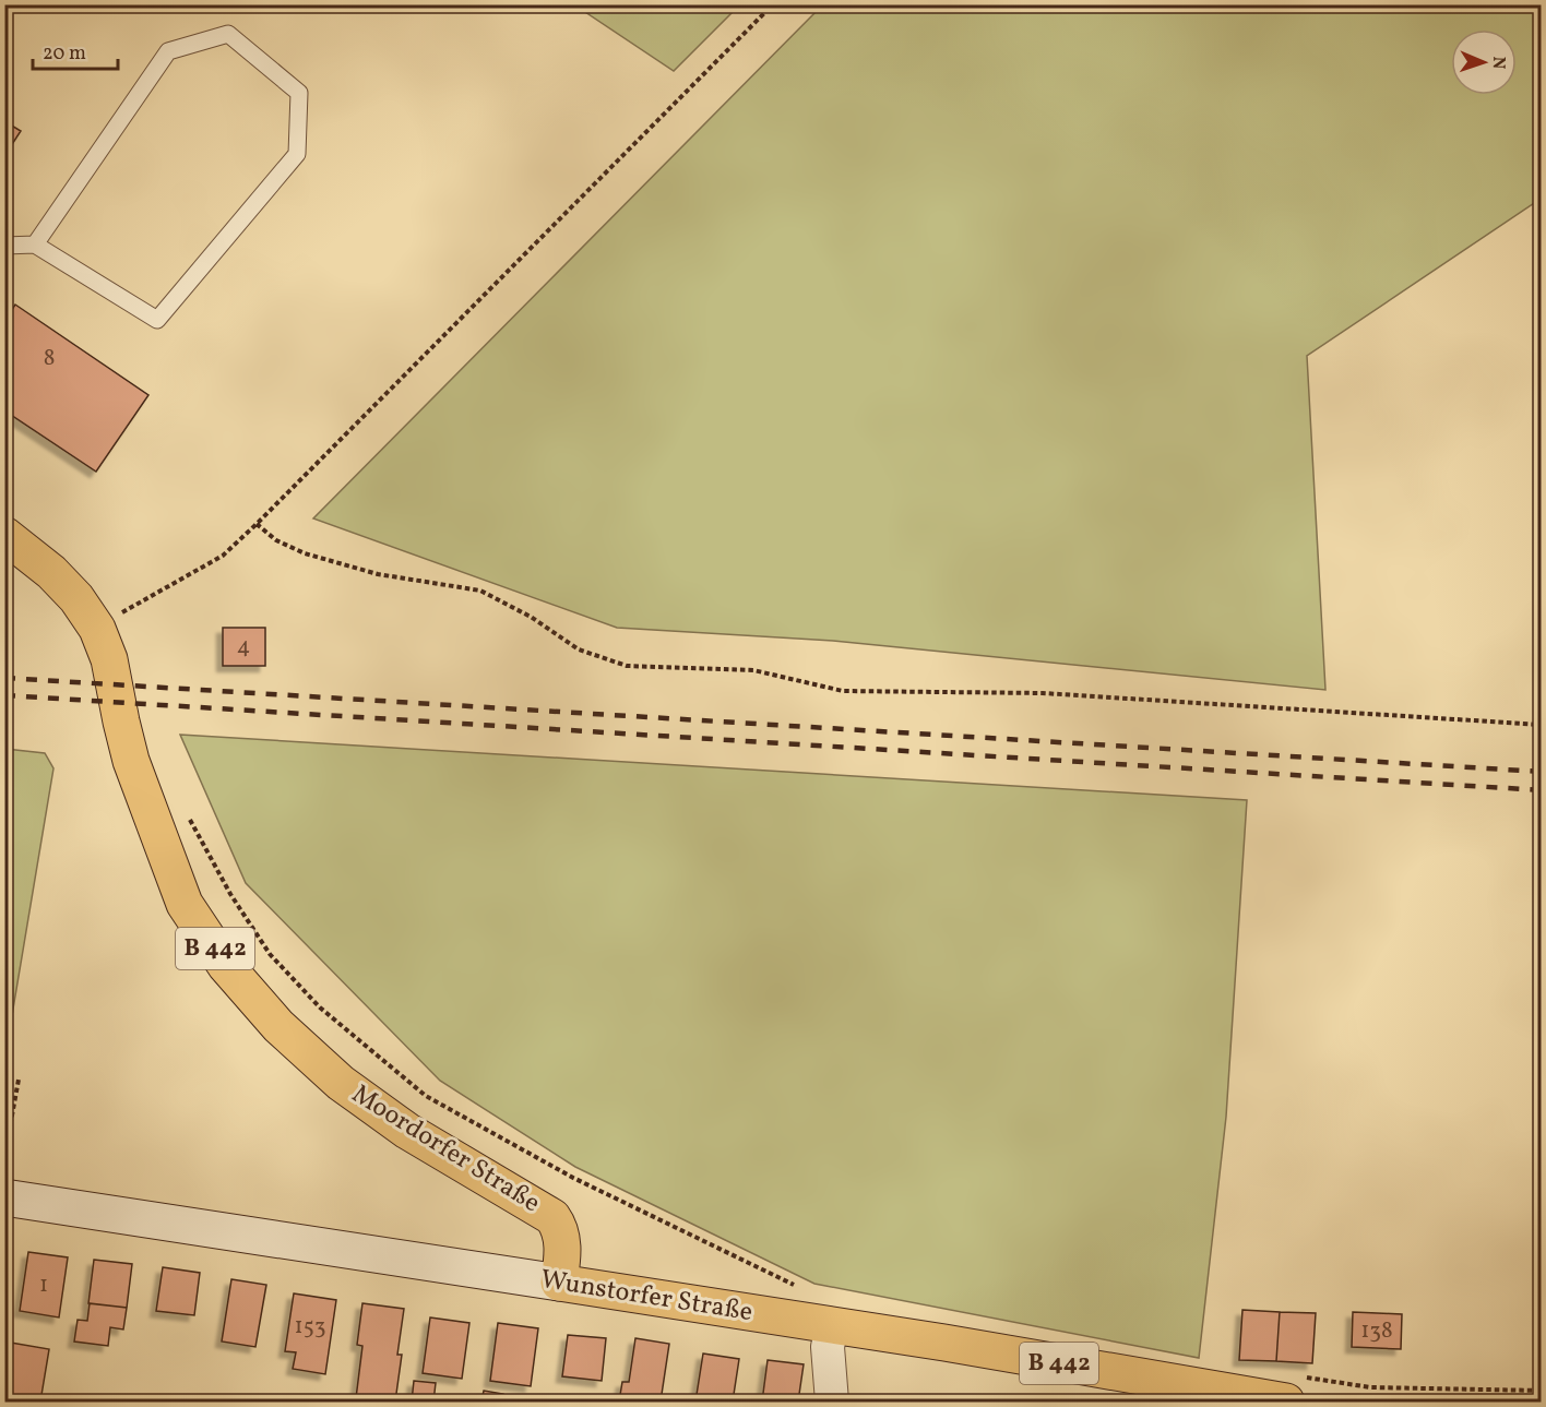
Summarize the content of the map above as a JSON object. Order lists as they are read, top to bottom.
{
  "streets": {
    "main road": ["B 442", "Moordorfer Straße", "Wunstorfer Straße"]
  },
  "crossings": [
    ["Moordorfer Straße", "Wunstorfer Straße"]
  ],
  "house_numbers": [
    "8",
    "4",
    "1",
    "153",
    "138"
  ],
  "scale_bar": "20 m",
  "north": "right"
}
